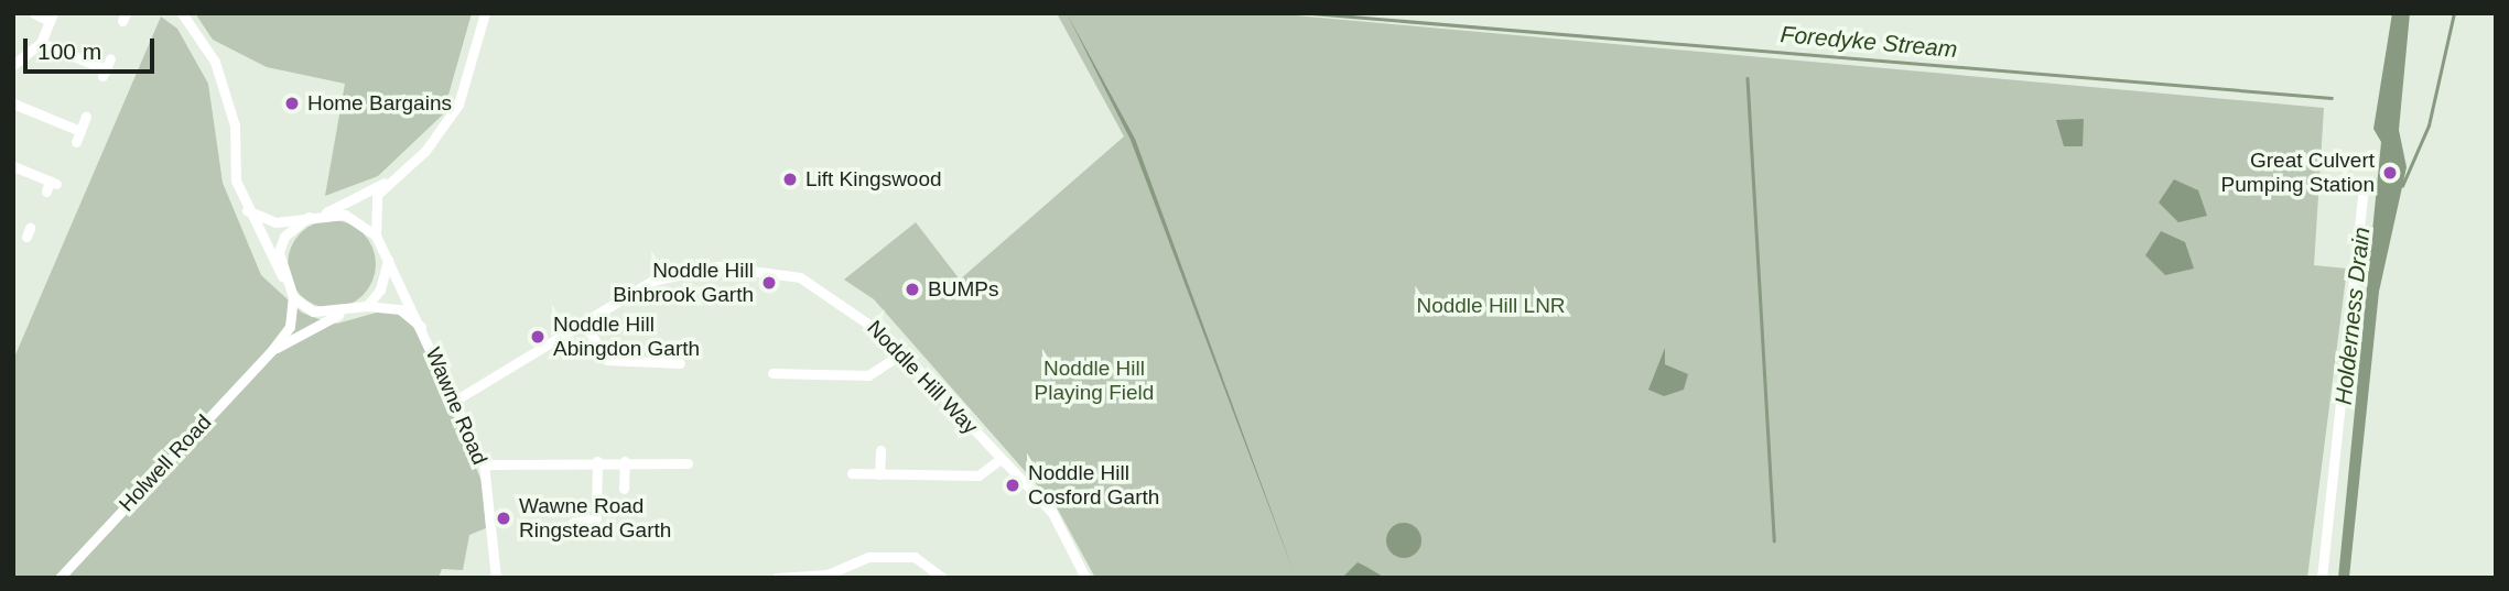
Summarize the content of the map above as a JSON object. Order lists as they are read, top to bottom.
{
  "streets": {
    "street": ["Noddle Hill Way", "Wawne Road", "Holwell Road"]
  },
  "crossings": [
    ["Noddle Hill Way", "Wawne Road"],
    ["Wawne Road", "Holwell Road"]
  ],
  "water": ["Foredyke Stream", "Holderness Drain"],
  "parks": ["Noddle Hill LNR", "Noddle Hill Playing Field"],
  "places": [
    "Home Bargains",
    "Great Culvert Pumping Station",
    "Lift Kingswood",
    "Noddle Hill Binbrook Garth",
    "BUMPs",
    "Noddle Hill Abingdon Garth",
    "Noddle Hill Cosford Garth",
    "Wawne Road Ringstead Garth"
  ],
  "scale_bar": "100 m"
}
